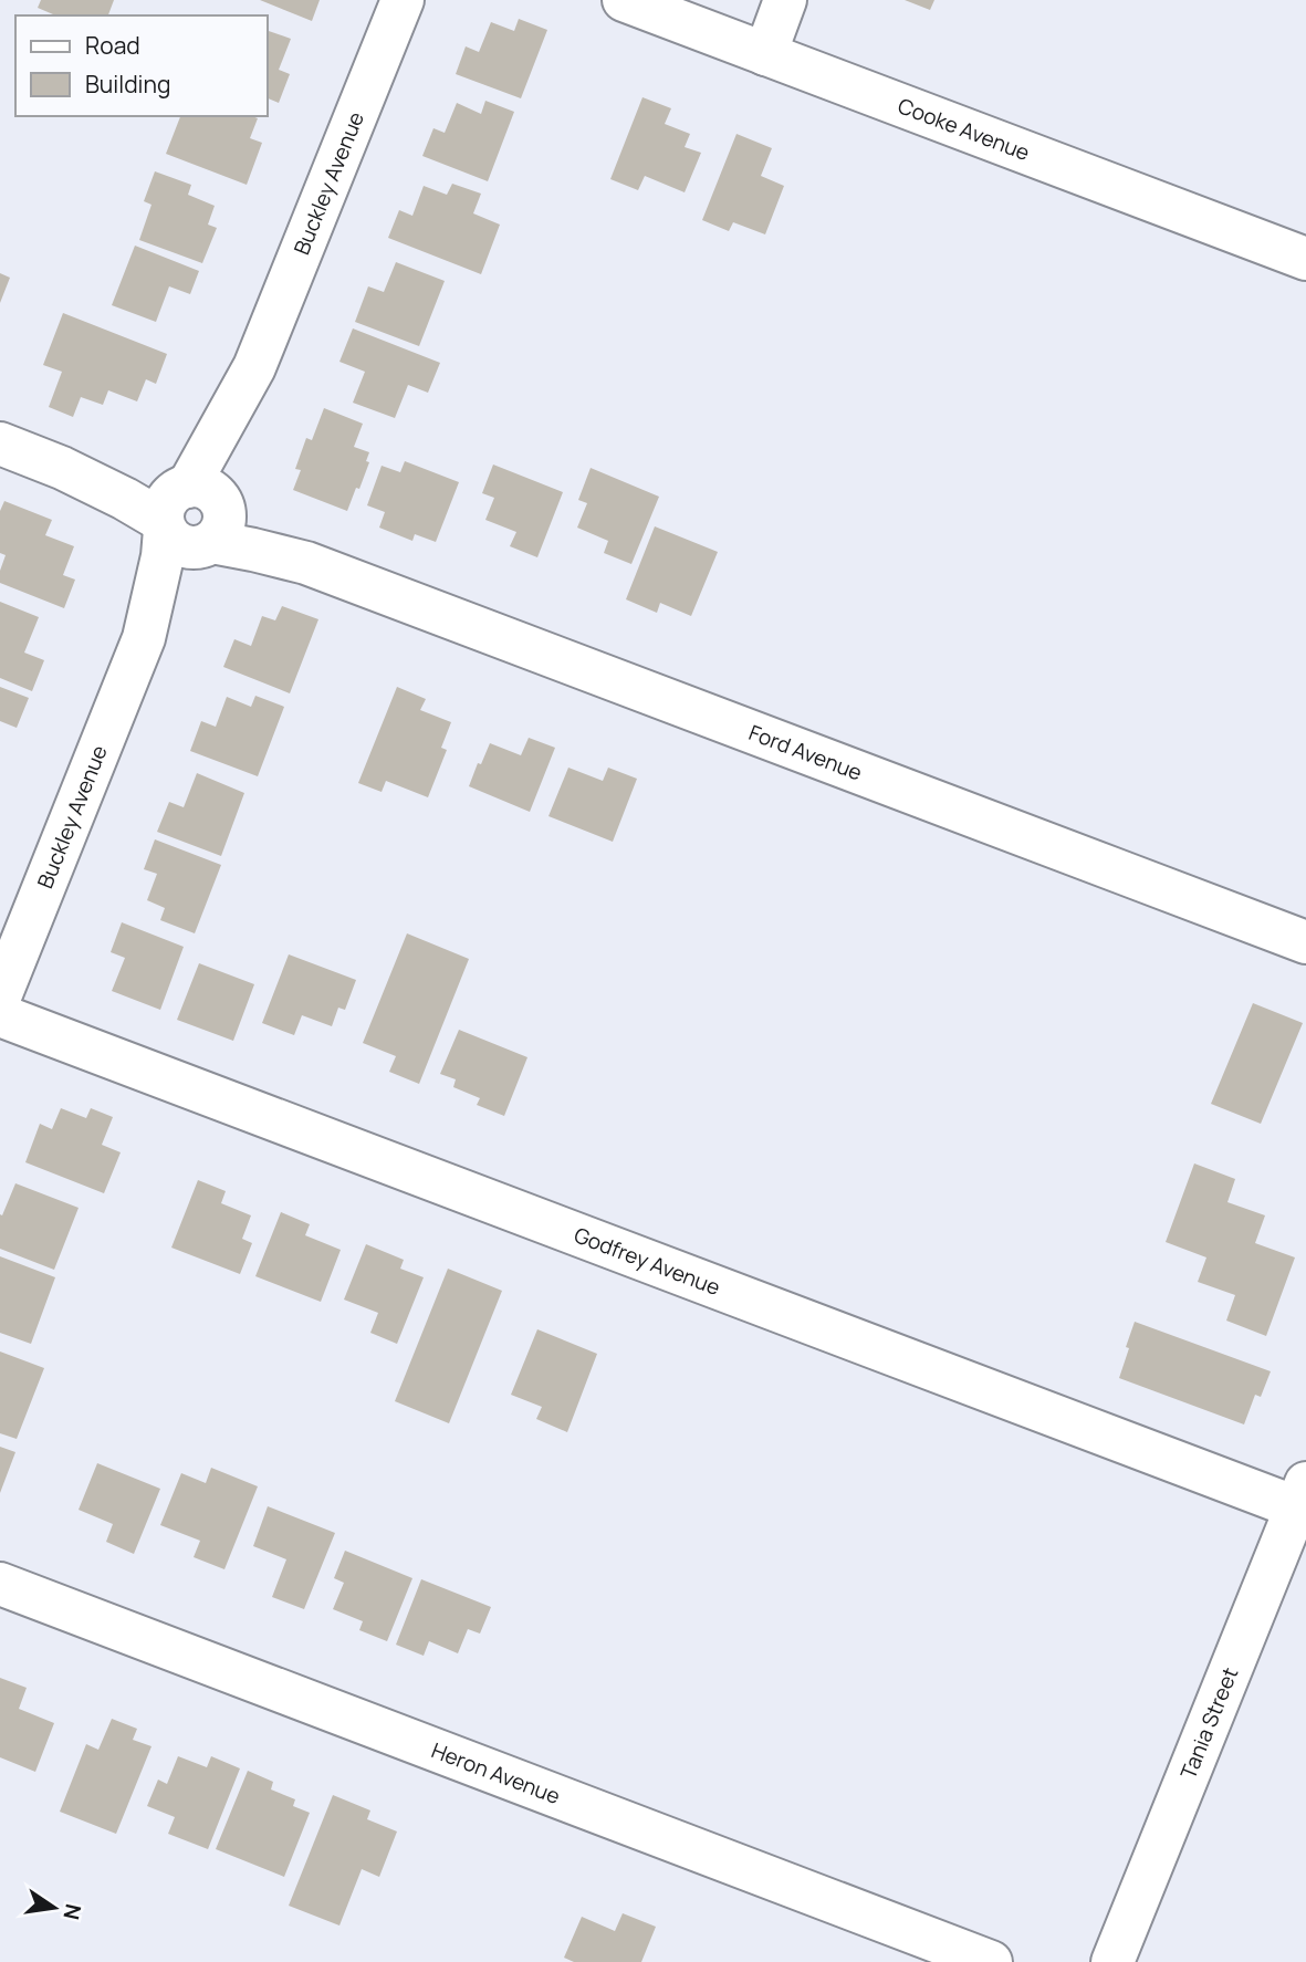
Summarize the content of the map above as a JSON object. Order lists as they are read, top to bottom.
{
  "streets": {
    "street": [
      "Cooke Avenue",
      "Buckley Avenue",
      "Ford Avenue",
      "Godfrey Avenue",
      "Tania Street",
      "Heron Avenue"
    ]
  },
  "crossings": [
    ["Buckley Avenue", "Ford Avenue"],
    ["Godfrey Avenue", "Tania Street"]
  ],
  "legend": ["Road", "Building"],
  "north": "right"
}
